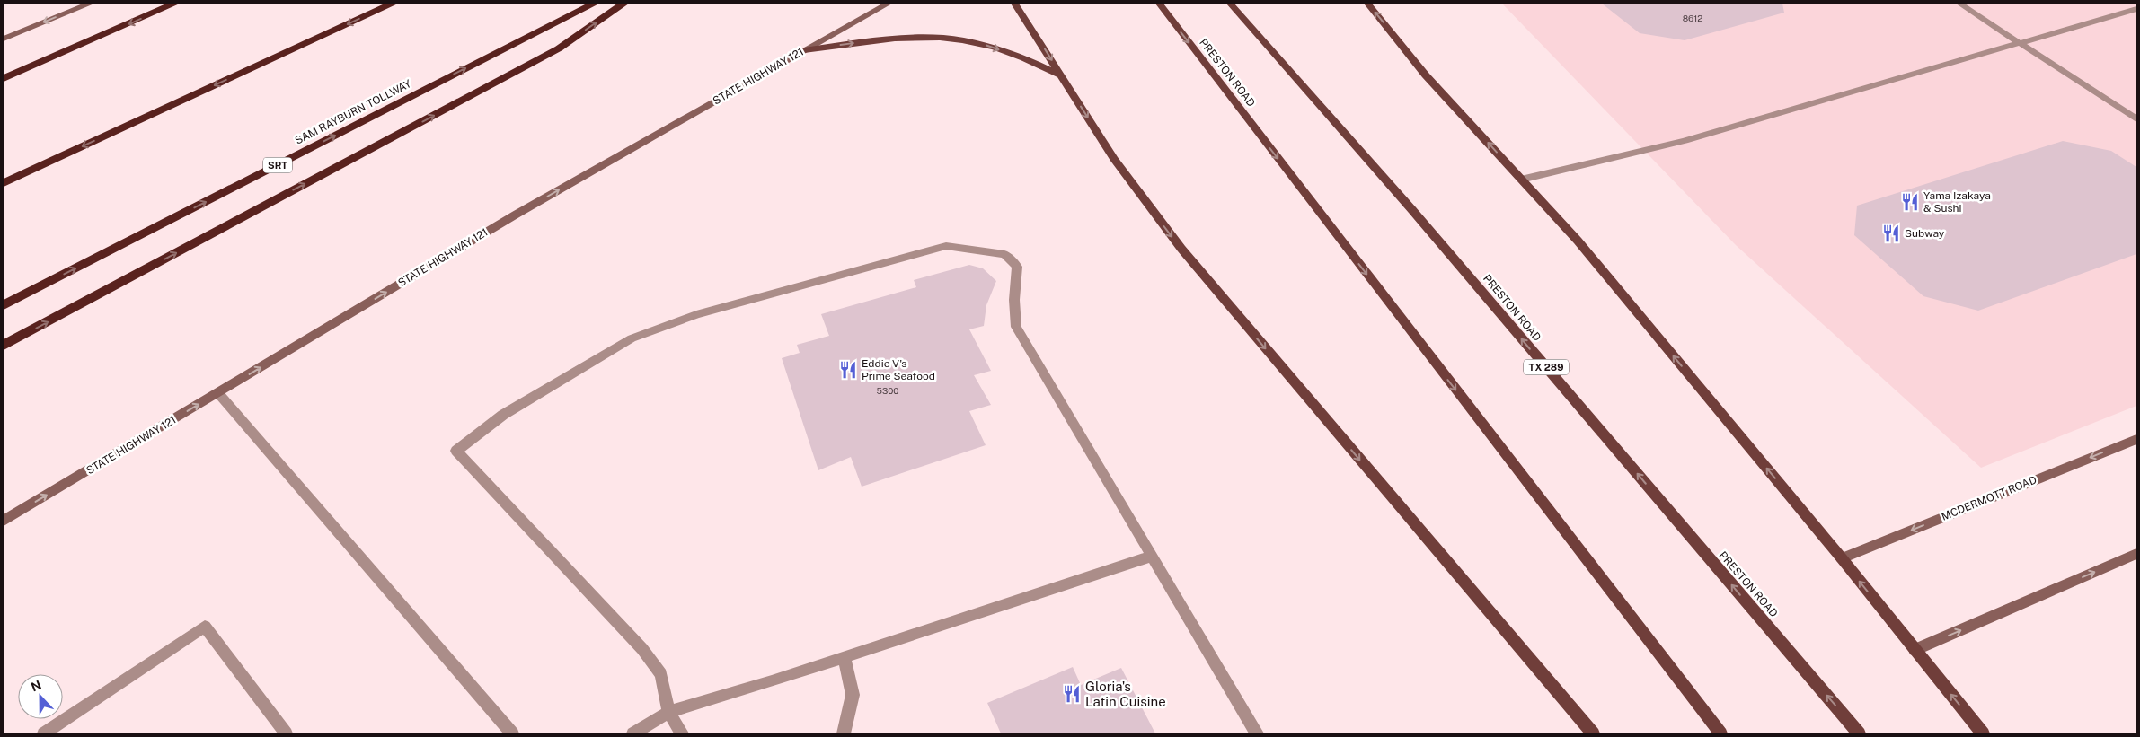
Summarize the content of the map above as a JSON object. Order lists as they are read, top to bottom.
{
  "streets": {
    "highway": ["SAM RAYBURN TOLLWAY", "SRT"],
    "main road": [
      "PRESTON ROAD",
      "STATE HIGHWAY 121",
      "TX 289",
      "MCDERMOTT ROAD"
    ]
  },
  "one_way": ["STATE HIGHWAY 121", "MCDERMOTT ROAD"],
  "places": {
    "restaurant": [
      "Yama Izakaya & Sushi",
      "Subway",
      "Eddie V's Prime Seafood",
      "Gloria's Latin Cuisine"
    ]
  },
  "house_numbers": ["8612", "5300"],
  "north": "top"
}
